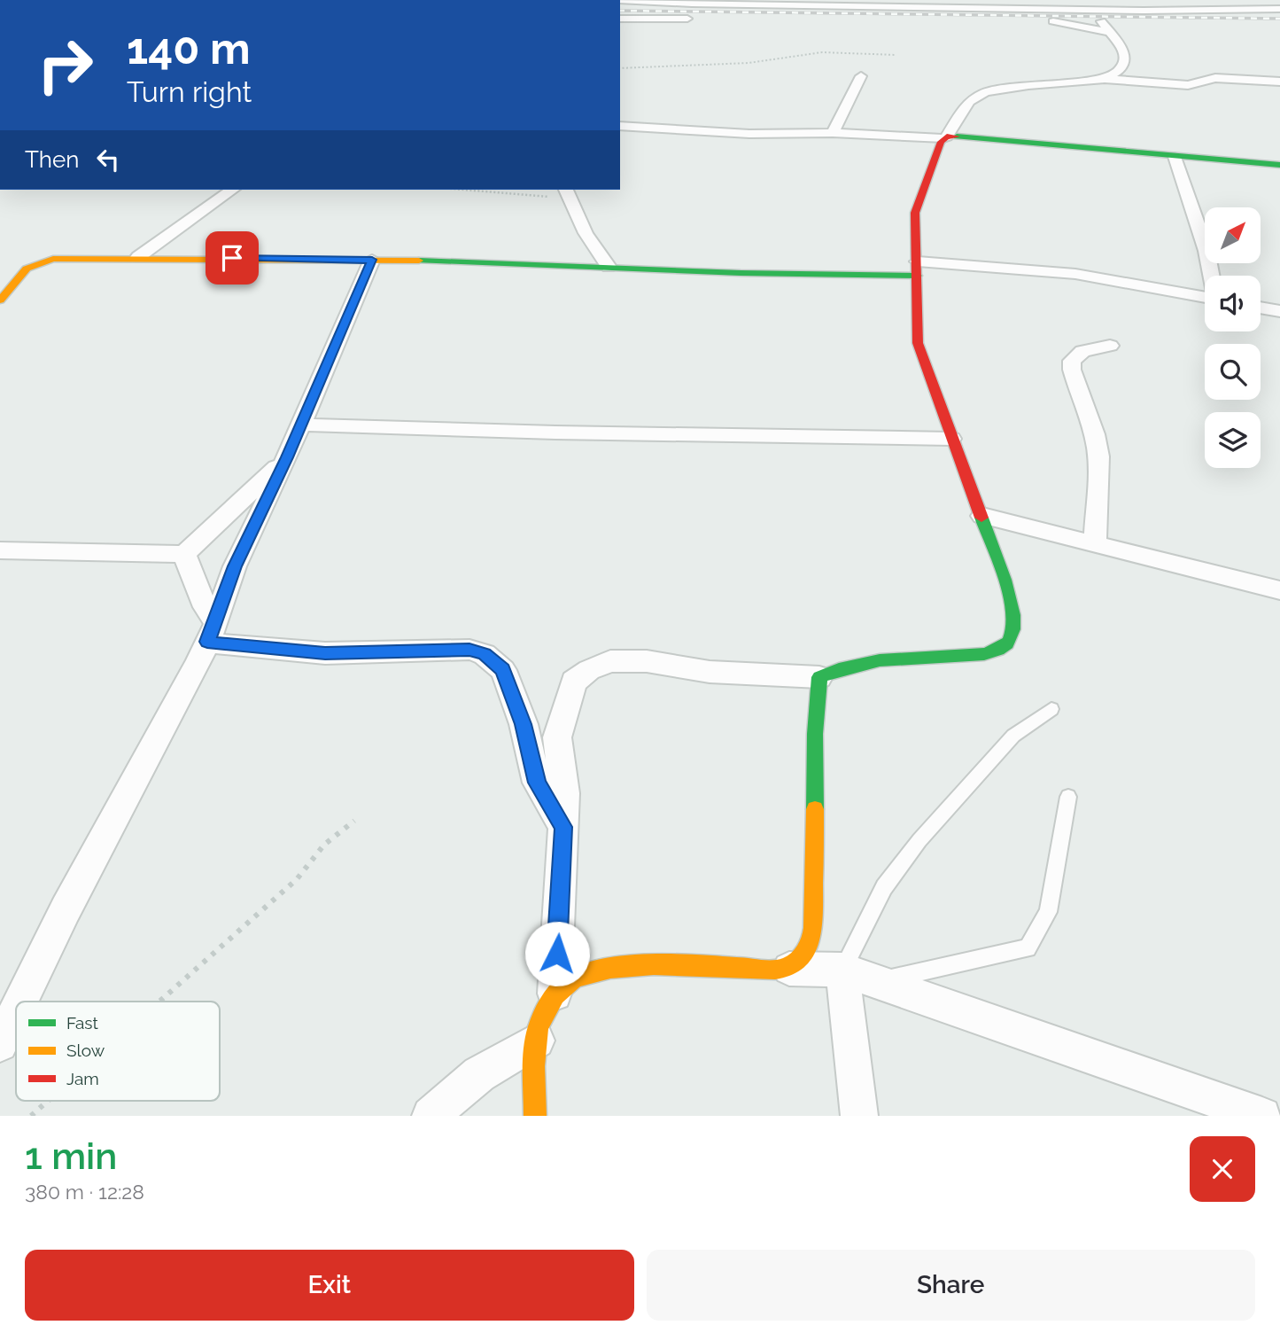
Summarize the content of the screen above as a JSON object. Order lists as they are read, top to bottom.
{
  "legend": ["Fast", "Slow", "Jam"],
  "north": "top right",
  "page": {
    "turn": ["140 m", "Turn right"],
    "then": "Then",
    "heading": ["1 min", "380 m · 12:28"],
    "buttons": ["Exit", "Share"]
  }
}
